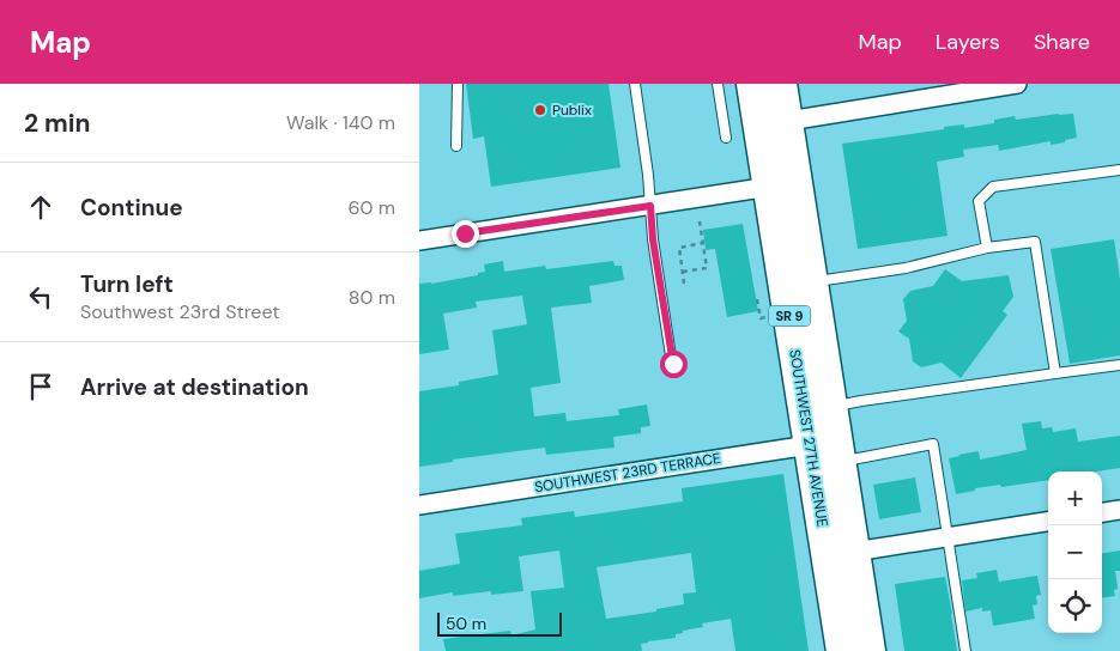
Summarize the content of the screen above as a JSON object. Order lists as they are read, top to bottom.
{
  "streets": {
    "highway": ["SR 9", "SOUTHWEST 27TH AVENUE"],
    "street": ["SOUTHWEST 23RD TERRACE"]
  },
  "crossings": [
    ["SOUTHWEST 27TH AVENUE", "SOUTHWEST 23RD TERRACE"]
  ],
  "places": ["Publix"],
  "scale_bar": "50 m",
  "page": {
    "header": "Map",
    "nav": ["Map", "Layers", "Share"],
    "heading": ["2 min", "Walk · 140 m"],
    "list": [
      ["Continue", "60 m"],
      ["Turn left", "Southwest 23rd Street", "80 m"],
      "Arrive at destination"
    ],
    "map_buttons": ["+", "−"],
    "scale": "50 m"
  }
}
